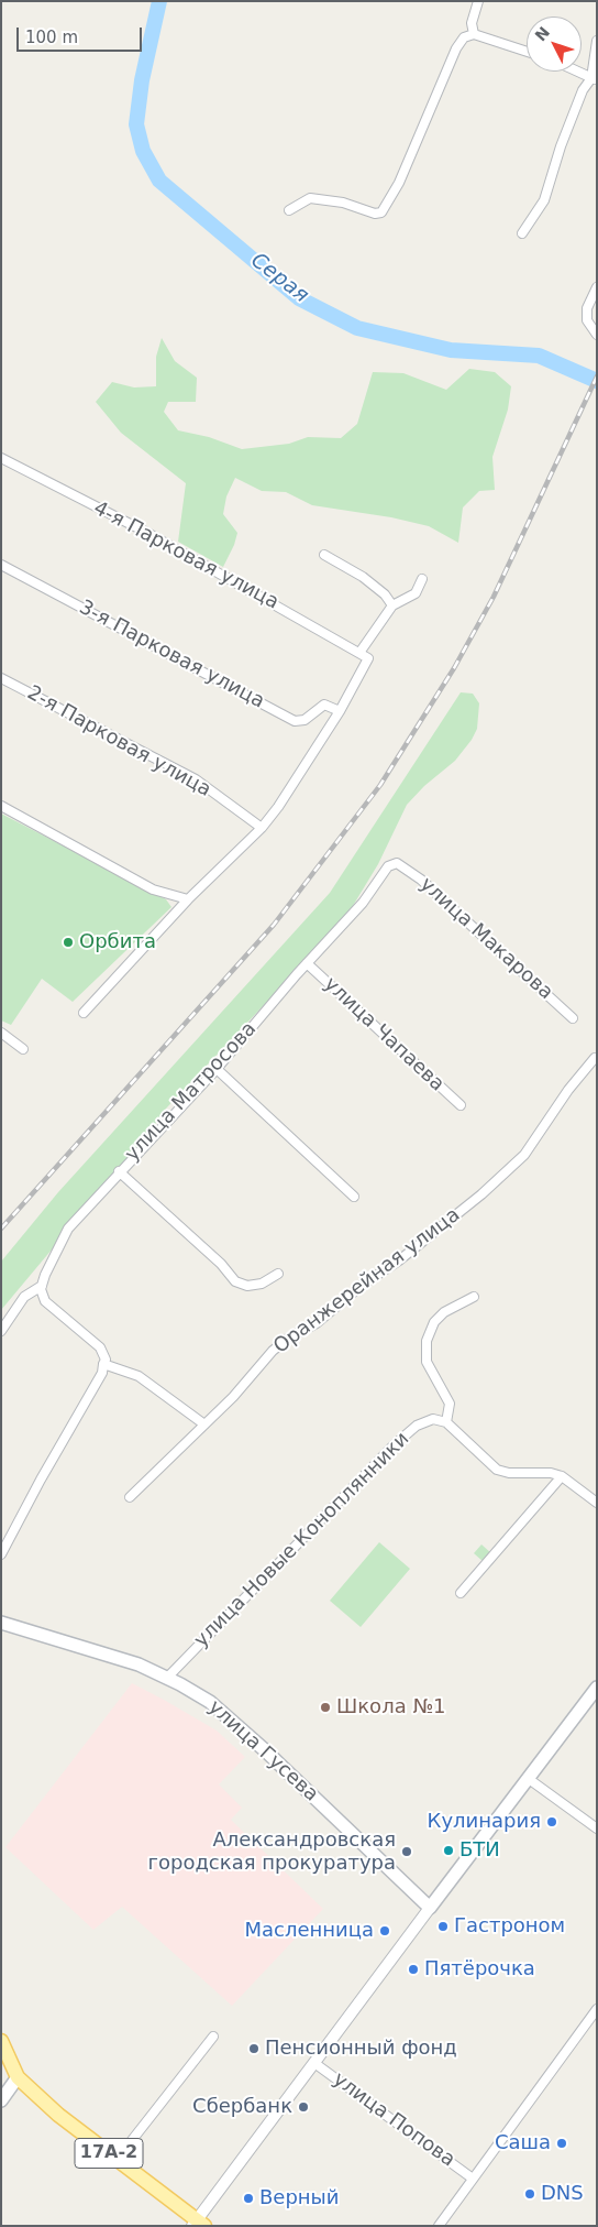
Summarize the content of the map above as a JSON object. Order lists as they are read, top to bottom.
{
  "streets": {
    "main road": ["улица Гусева", "17А-2"],
    "street": [
      "4-я Парковая улица",
      "3-я Парковая улица",
      "2-я Парковая улица",
      "улица Макарова",
      "улица Чапаева",
      "улица Матросова",
      "Оранжерейная улица",
      "улица Новые Коноплянники",
      "улица Попова"
    ]
  },
  "crossings": [
    ["4-я Парковая улица", "3-я Парковая улица"],
    ["улица Макарова", "улица Матросова"],
    ["улица Чапаева", "улица Матросова"],
    ["улица Новые Коноплянники", "улица Гусева"]
  ],
  "water": ["Серая"],
  "places": [
    "Орбита",
    "Школа №1",
    "Кулинария",
    "БТИ",
    "Александровская городская прокуратура",
    "Гастроном",
    "Масленница",
    "Пятёрочка",
    "Пенсионный фонд",
    "Сбербанк",
    "Саша",
    "DNS",
    "Верный"
  ],
  "scale_bar": "100 m",
  "north": "top left"
}
